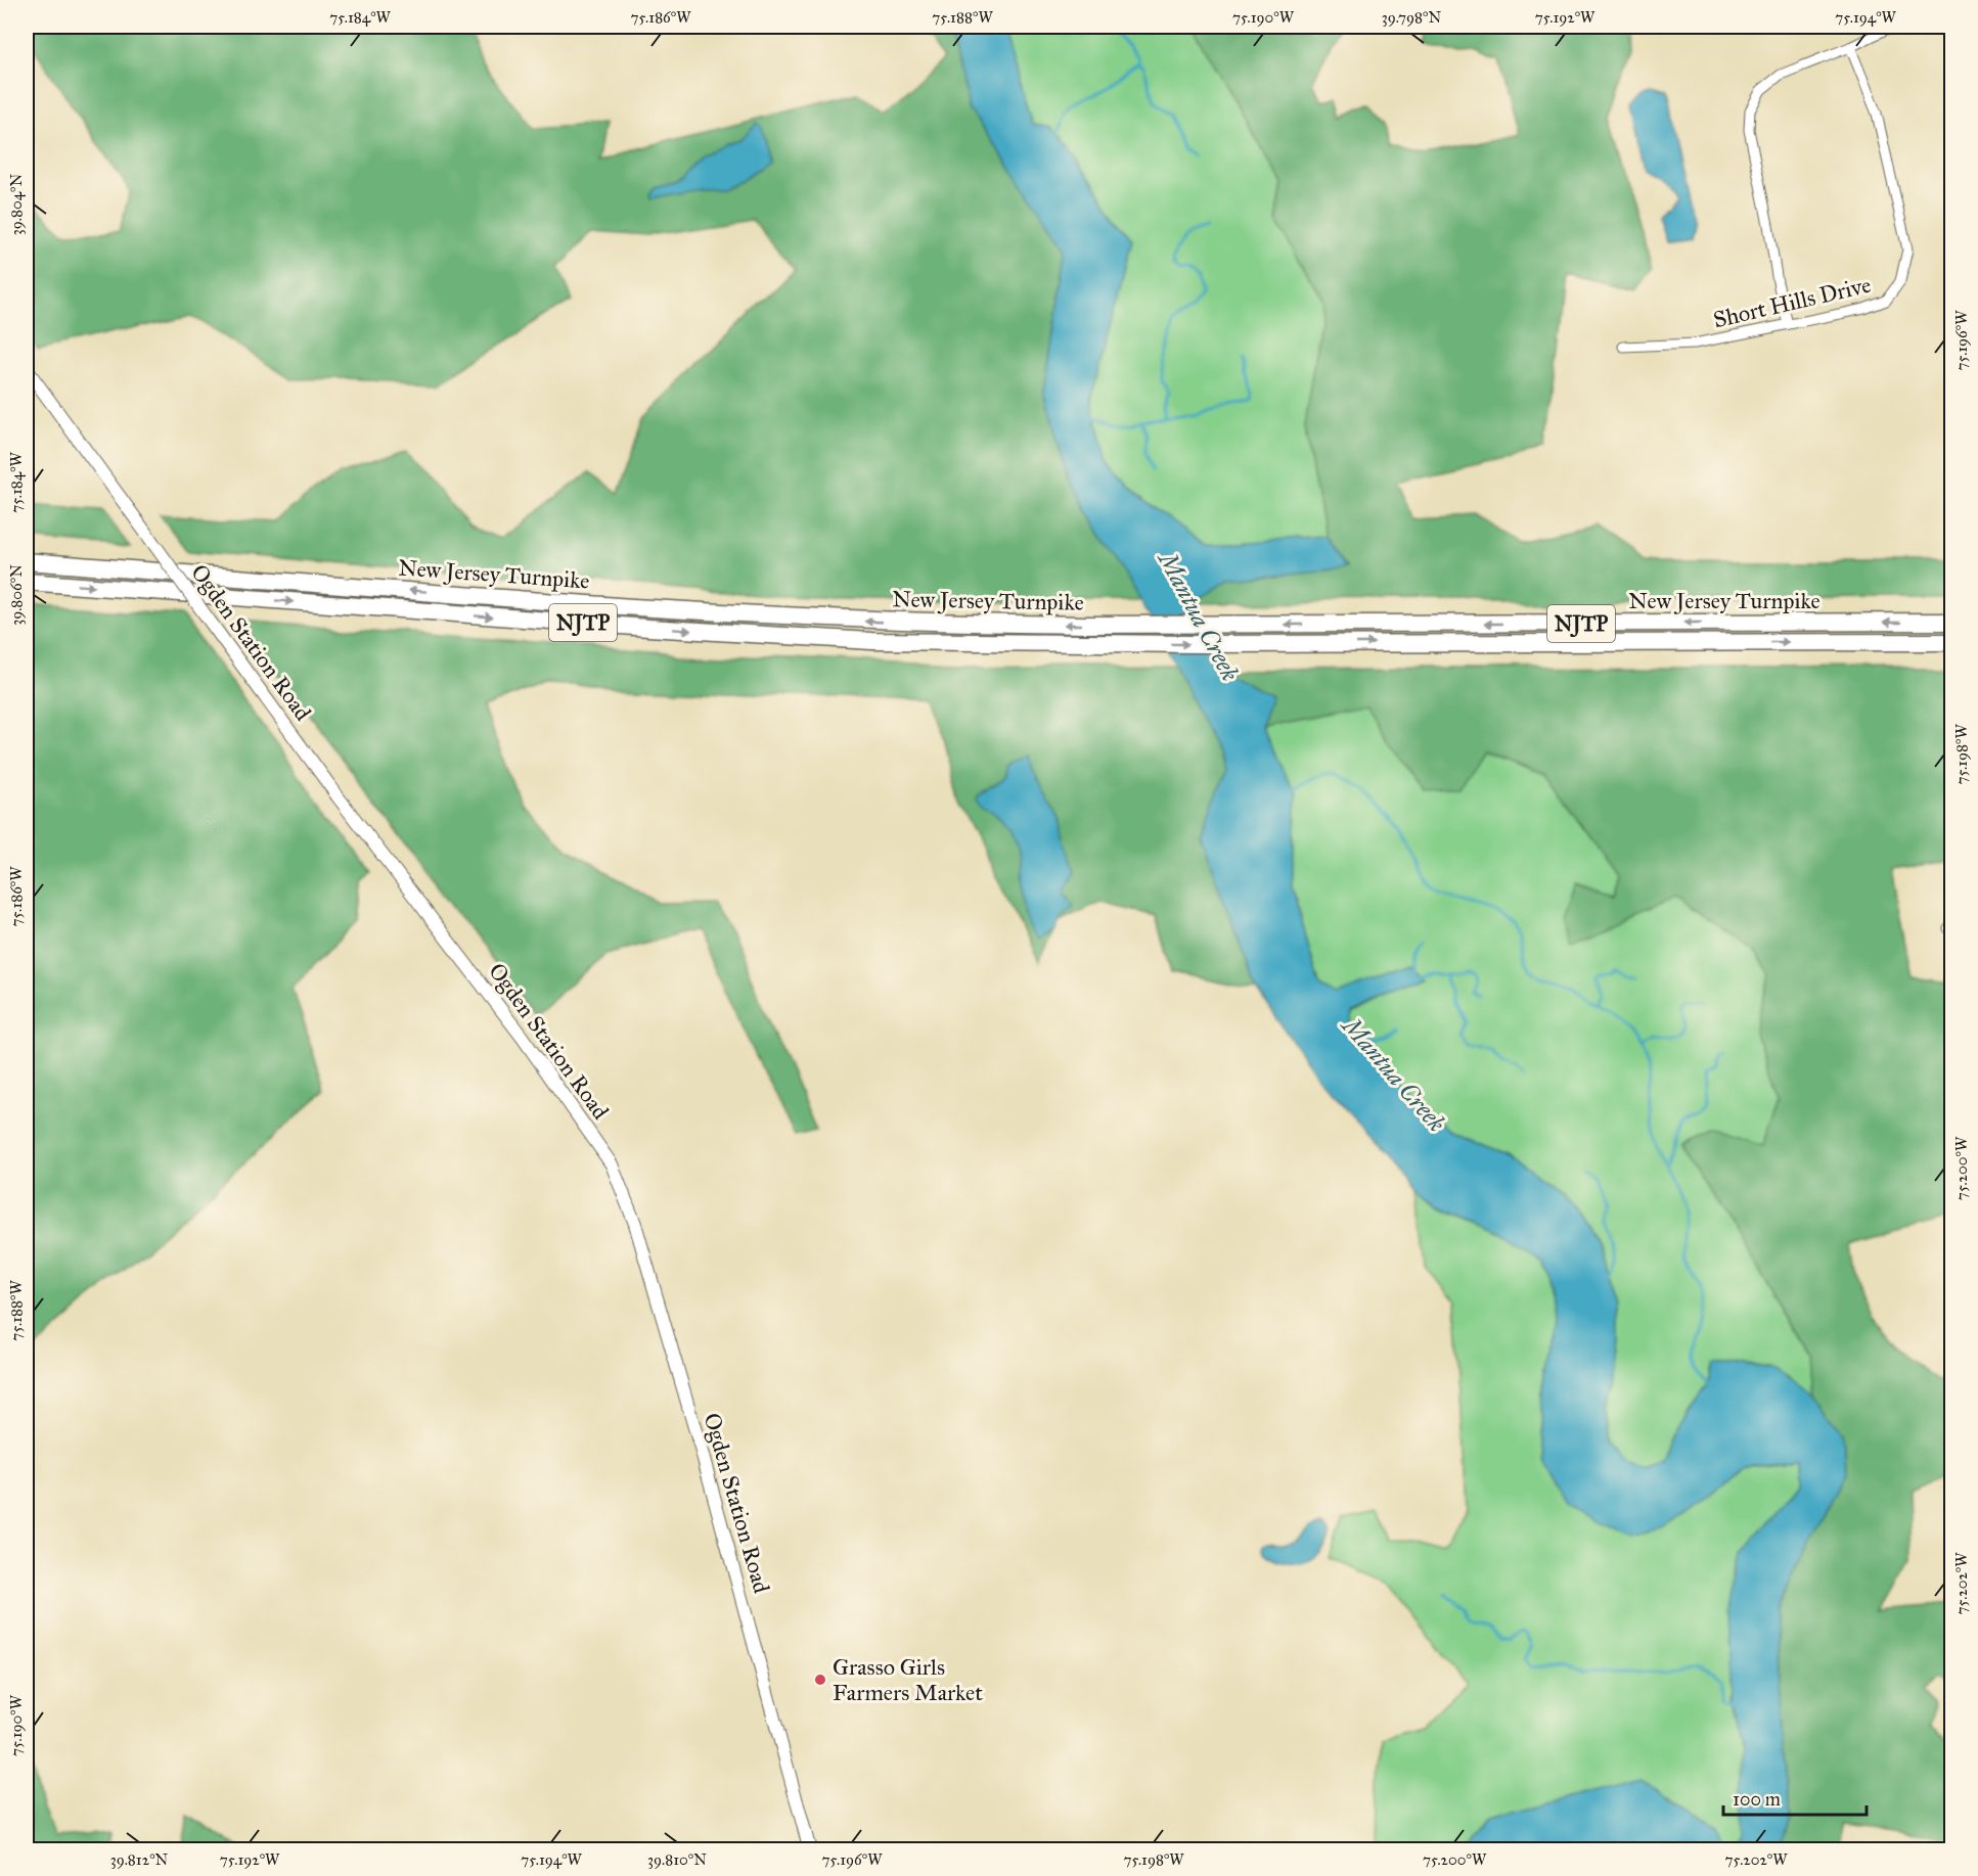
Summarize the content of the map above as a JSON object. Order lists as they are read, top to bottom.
{
  "streets": {
    "highway": ["New Jersey Turnpike", "NJTP"],
    "street": ["Short Hills Drive", "Ogden Station Road"]
  },
  "water": ["Mantua Creek"],
  "places": ["Grasso Girls Farmers Market"],
  "scale_bar": "100 m",
  "coordinates": [
    "75.184°W",
    "75.186°W",
    "75.188°W",
    "75.190°W",
    "39.798°N",
    "75.192°W",
    "75.194°W",
    "39.804°N",
    "75.196°W",
    "39.806°N",
    "75.198°W",
    "75.200°W",
    "75.202°W",
    "39.812°N",
    "39.810°N"
  ]
}
